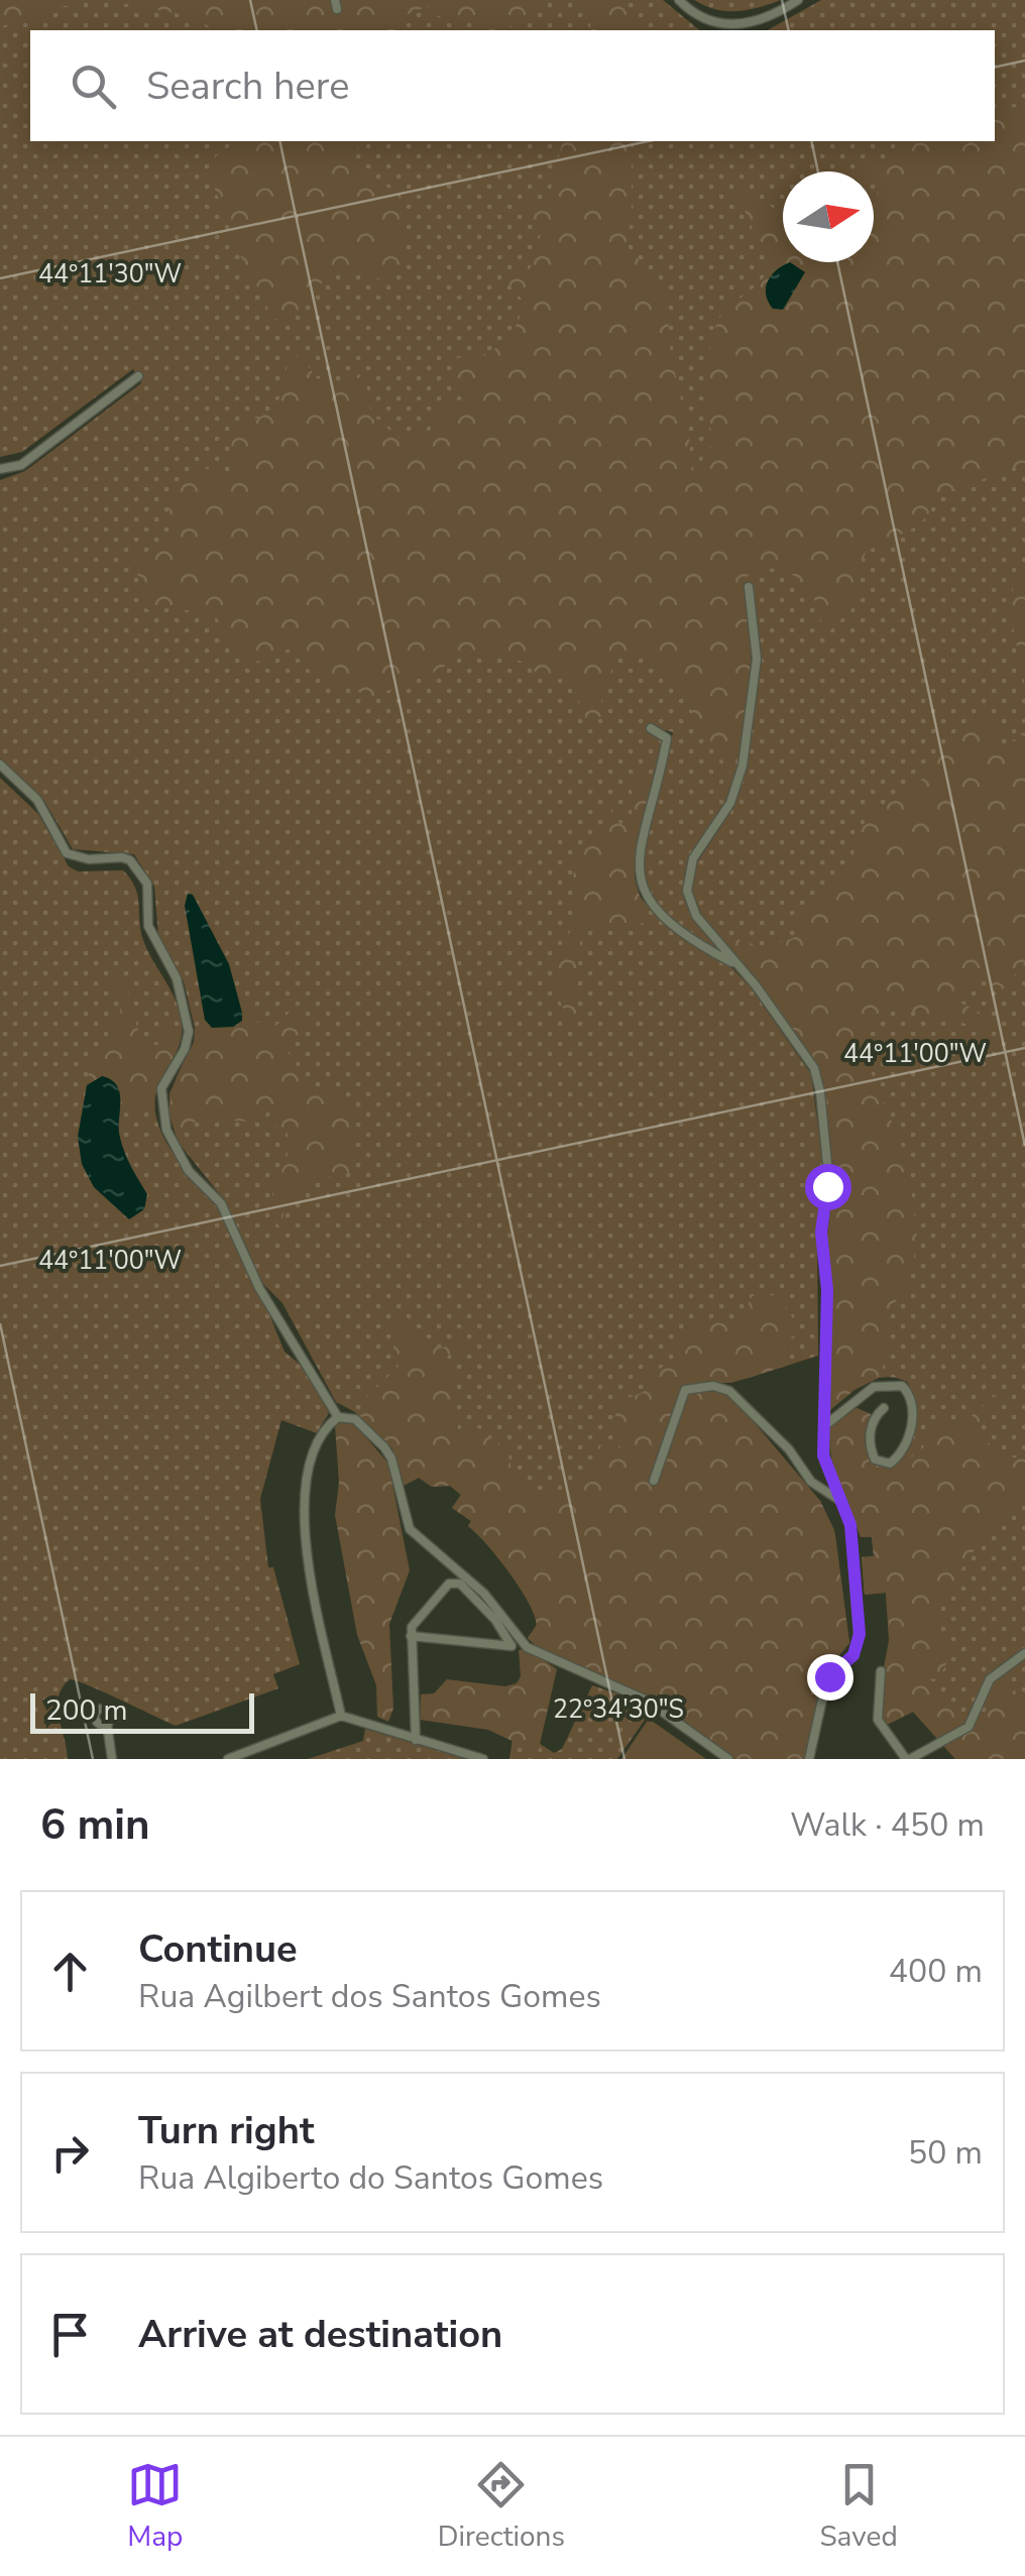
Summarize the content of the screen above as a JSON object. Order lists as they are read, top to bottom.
{
  "scale_bar": "200 m",
  "north": "right",
  "page": {
    "search": "Search here",
    "scale": "200 m",
    "heading": ["6 min", "Walk · 450 m"],
    "list": [
      ["Continue", "Rua Agilbert dos Santos Gomes", "400 m"],
      ["Turn right", "Rua Algiberto do Santos Gomes", "50 m"],
      "Arrive at destination"
    ],
    "nav": ["Map", "Directions", "Saved"]
  },
  "coordinates": ["44°11'30\"W", "44°11'00\"W", "22°34'30\"S"]
}
